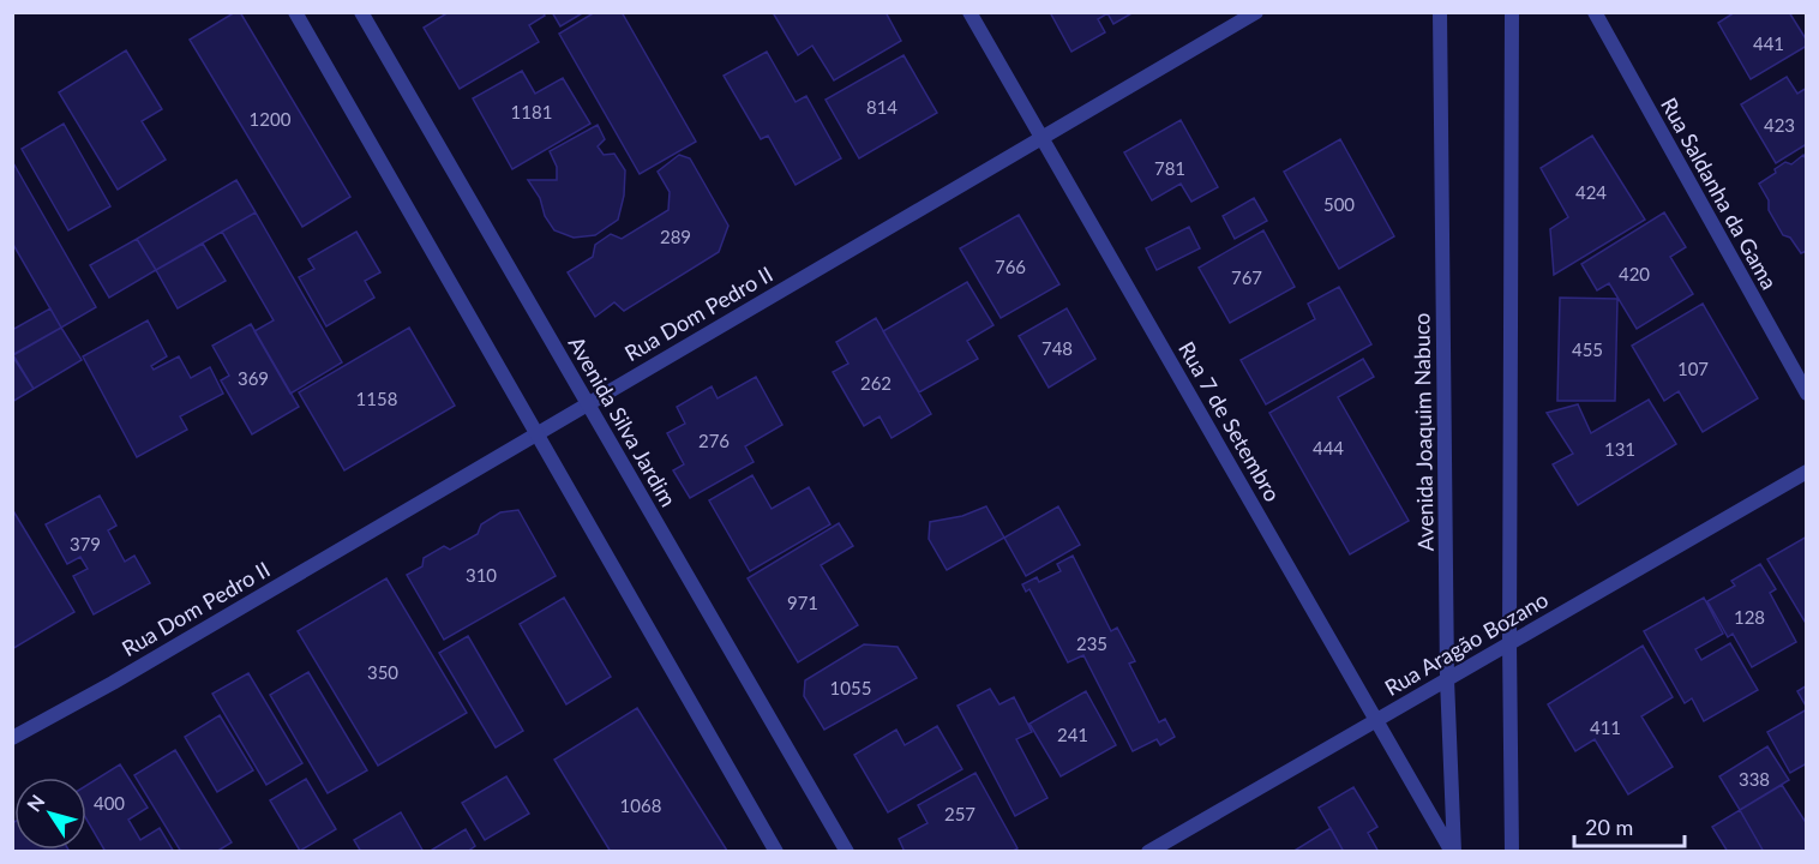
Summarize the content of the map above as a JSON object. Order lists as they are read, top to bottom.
{
  "streets": {
    "street": [
      "Rua Saldanha da Gama",
      "Rua Dom Pedro II",
      "Avenida Silva Jardim",
      "Rua 7 de Setembro",
      "Avenida Joaquim Nabuco",
      "Rua Aragão Bozano"
    ]
  },
  "crossings": [
    ["Rua Dom Pedro II", "Avenida Silva Jardim"],
    ["Rua Dom Pedro II", "Rua 7 de Setembro"],
    ["Rua 7 de Setembro", "Avenida Joaquim Nabuco"],
    ["Rua 7 de Setembro", "Rua Aragão Bozano"],
    ["Avenida Joaquim Nabuco", "Rua Aragão Bozano"]
  ],
  "house_numbers": [
    "441",
    "814",
    "1181",
    "1200",
    "423",
    "781",
    "424",
    "500",
    "289",
    "766",
    "420",
    "767",
    "748",
    "455",
    "107",
    "369",
    "262",
    "1158",
    "276",
    "444",
    "131",
    "379",
    "310",
    "971",
    "128",
    "235",
    "350",
    "1055",
    "411",
    "241",
    "338",
    "400",
    "1068",
    "257"
  ],
  "scale_bar": "20 m",
  "north": "top left"
}
